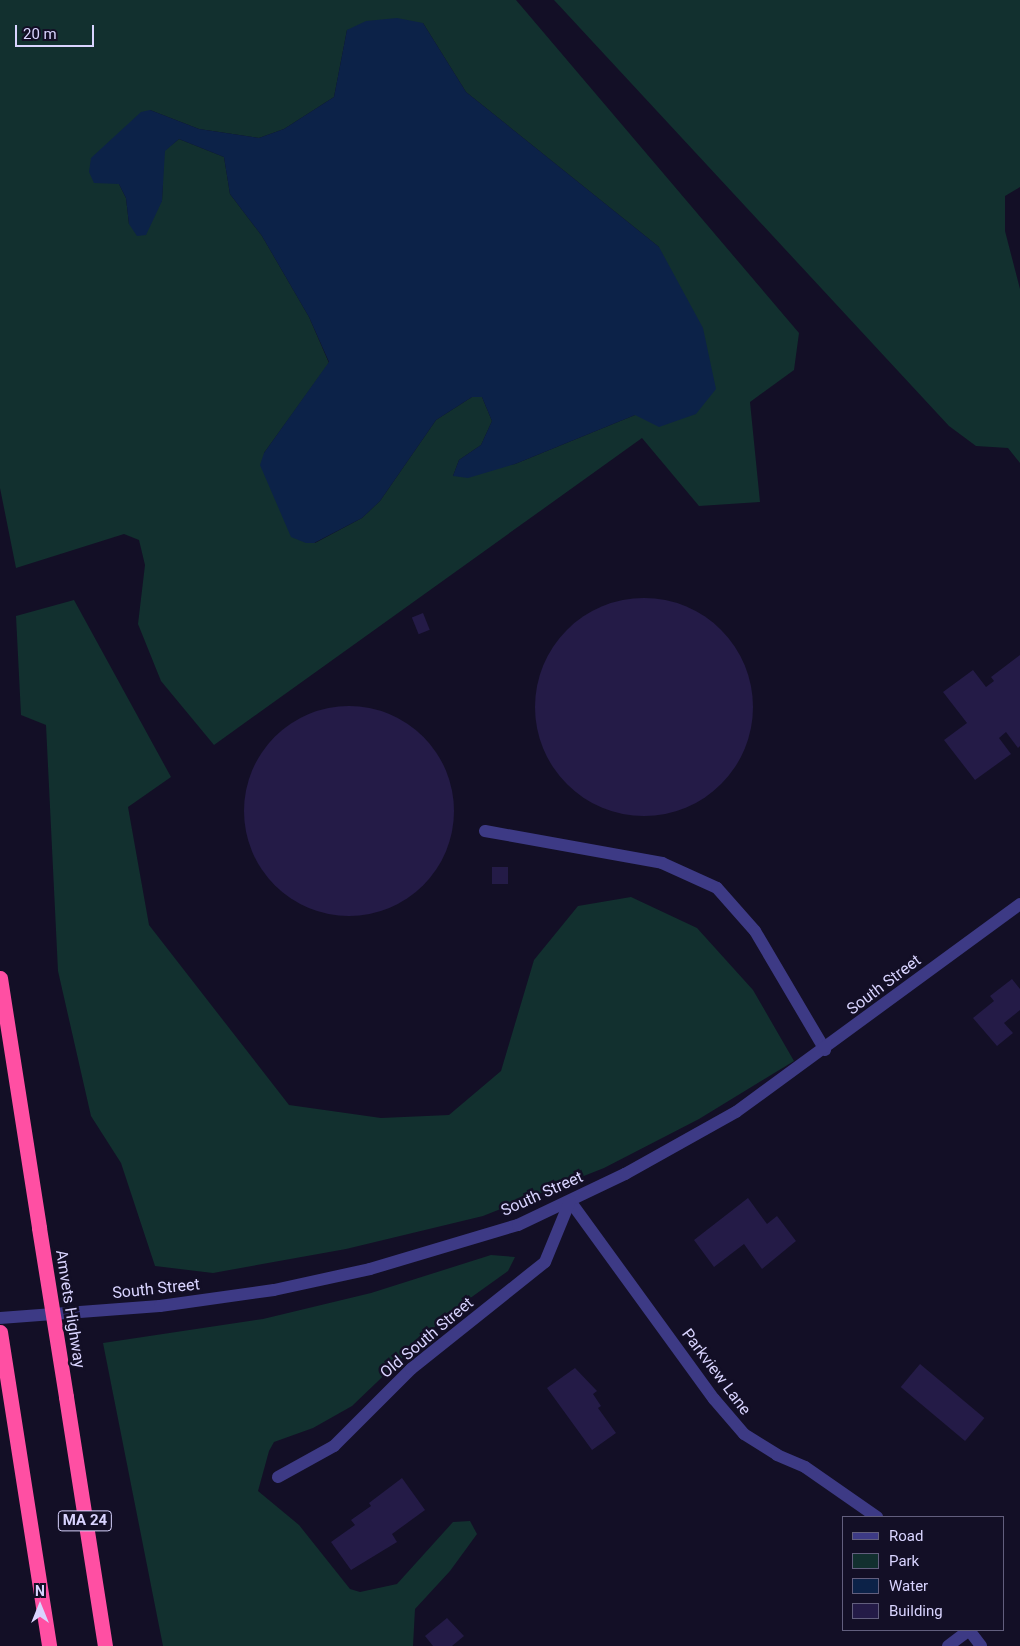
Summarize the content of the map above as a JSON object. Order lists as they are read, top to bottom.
{
  "streets": {
    "highway": ["Amvets Highway", "MA 24"],
    "street": ["South Street", "Old South Street", "Parkview Lane"]
  },
  "crossings": [
    ["South Street", "Old South Street"],
    ["South Street", "Parkview Lane"],
    ["Old South Street", "Parkview Lane"]
  ],
  "legend": [
    "Road",
    "Park",
    "Water",
    "Building"
  ],
  "scale_bar": "20 m",
  "north": "top"
}
